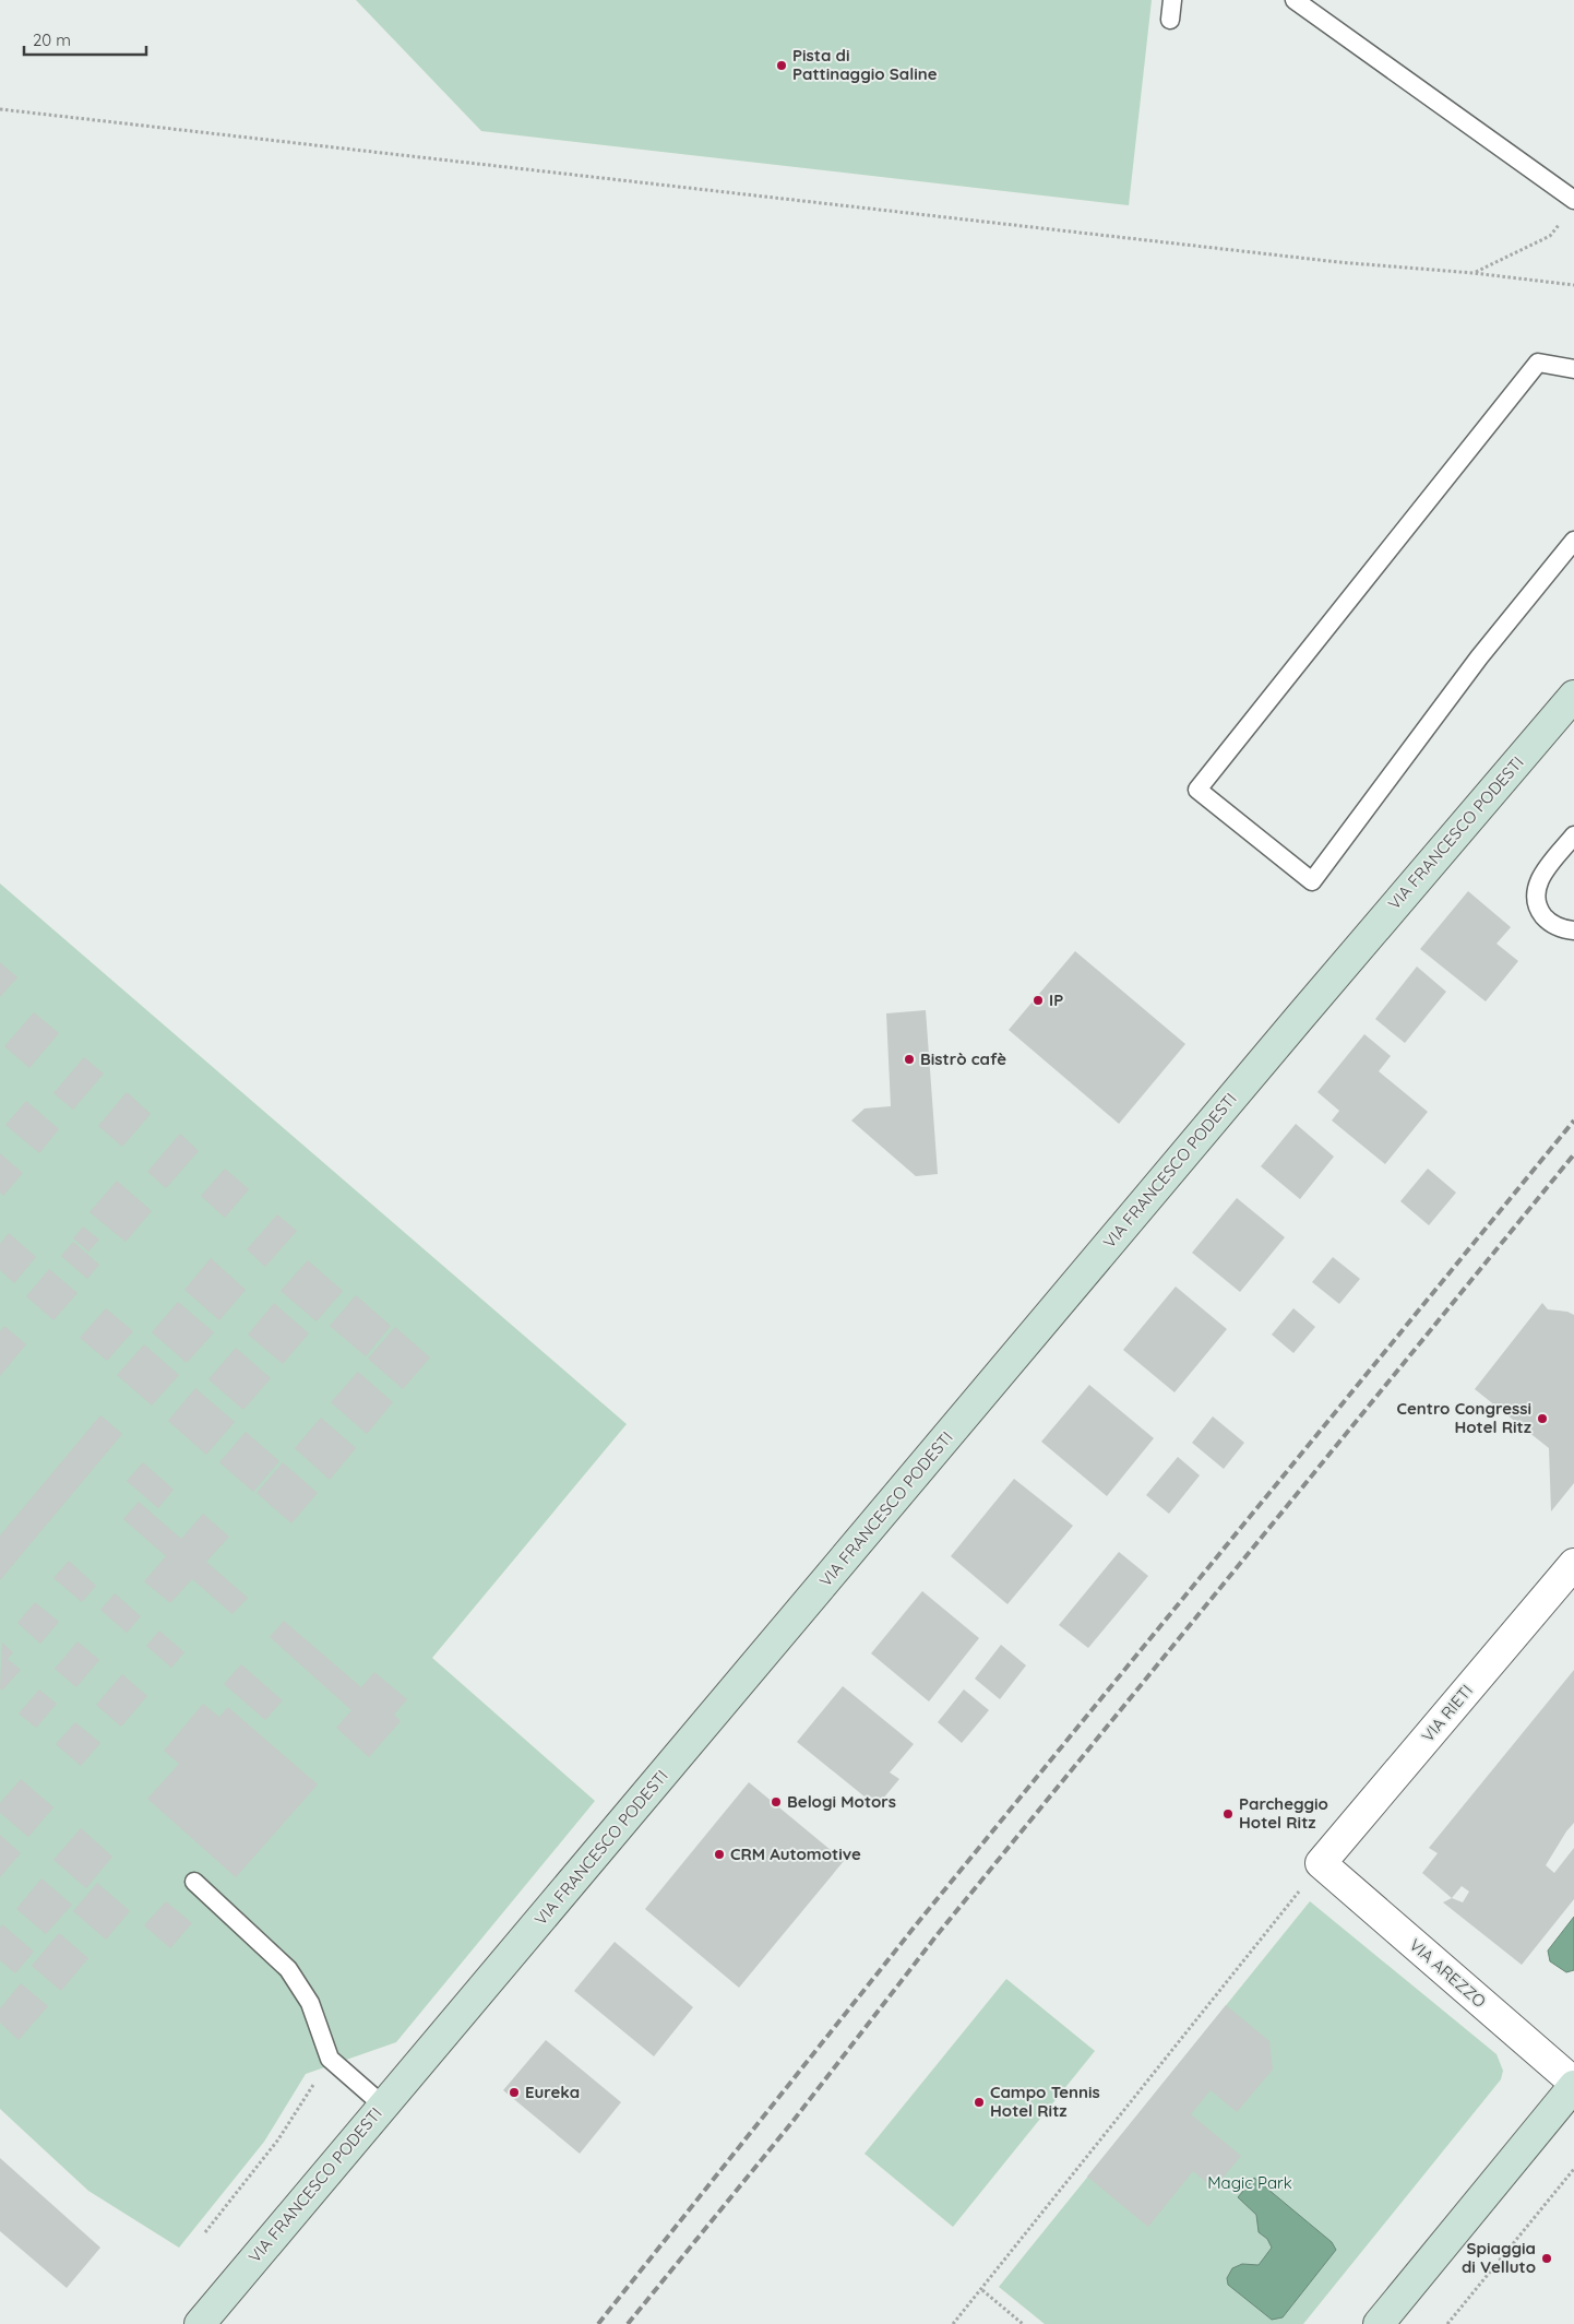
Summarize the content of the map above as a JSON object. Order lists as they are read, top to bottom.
{
  "streets": {
    "main road": ["VIA FRANCESCO PODESTI"],
    "street": ["VIA RIETI", "VIA AREZZO"]
  },
  "crossings": [
    ["VIA RIETI", "VIA AREZZO"]
  ],
  "parks": ["Magic Park"],
  "places": [
    "Pista di Pattinaggio Saline",
    "IP",
    "Bistrò cafè",
    "Centro Congressi Hotel Ritz",
    "Belogi Motors",
    "Parcheggio Hotel Ritz",
    "CRM Automotive",
    "Eureka",
    "Campo Tennis Hotel Ritz",
    "Spiaggia di Velluto"
  ],
  "scale_bar": "20 m"
}
